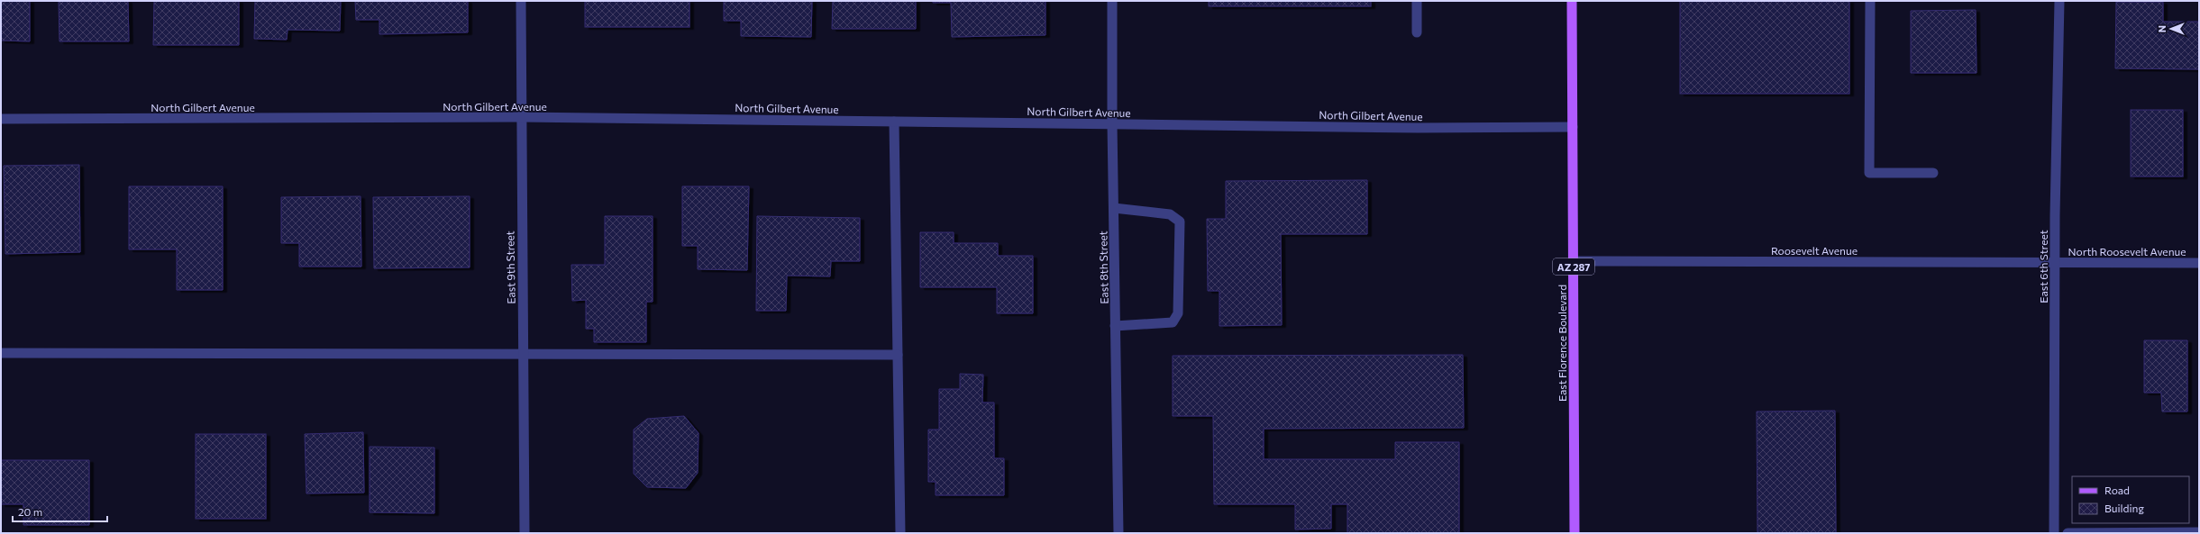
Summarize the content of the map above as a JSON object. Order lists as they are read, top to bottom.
{
  "streets": {
    "main road": ["AZ 287", "East Florence Boulevard"],
    "street": [
      "North Gilbert Avenue",
      "Roosevelt Avenue",
      "North Roosevelt Avenue",
      "East 6th Street",
      "East 9th Street",
      "East 8th Street"
    ]
  },
  "crossings": [
    ["North Gilbert Avenue", "East 9th Street"],
    ["North Gilbert Avenue", "East 8th Street"],
    ["North Gilbert Avenue", "East Florence Boulevard"],
    ["Roosevelt Avenue", "North Roosevelt Avenue"],
    ["Roosevelt Avenue", "East 6th Street"],
    ["Roosevelt Avenue", "East Florence Boulevard"],
    ["North Roosevelt Avenue", "East 6th Street"]
  ],
  "legend": ["Road", "Building"],
  "scale_bar": "20 m",
  "north": "left"
}
